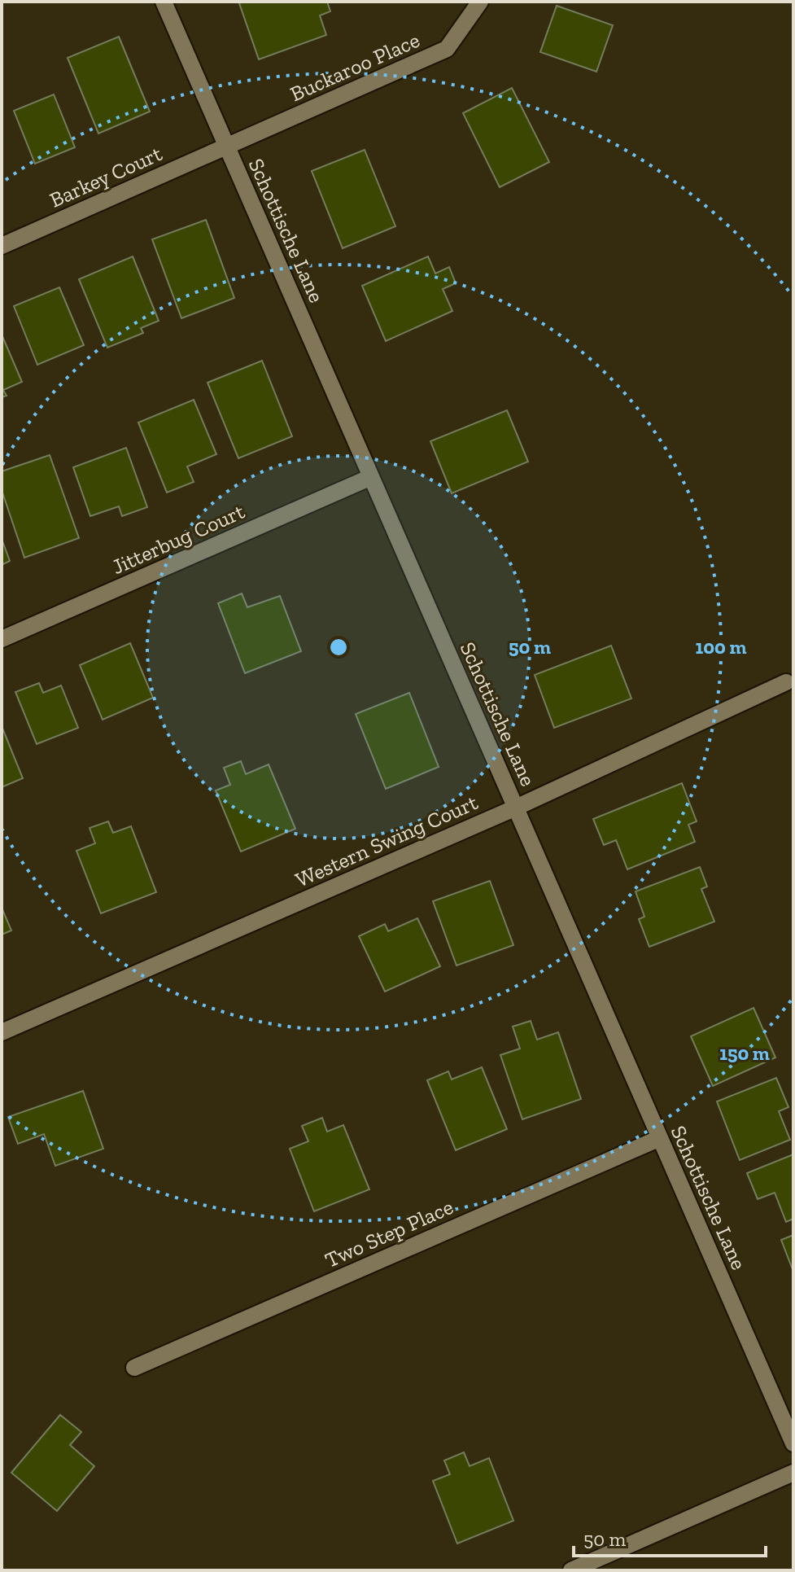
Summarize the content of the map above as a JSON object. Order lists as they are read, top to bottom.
{
  "streets": {
    "street": [
      "Buckaroo Place",
      "Barkey Court",
      "Schottische Lane",
      "Jitterbug Court",
      "Western Swing Court",
      "Two Step Place"
    ]
  },
  "crossings": [
    ["Buckaroo Place", "Barkey Court"],
    ["Buckaroo Place", "Schottische Lane"],
    ["Barkey Court", "Schottische Lane"],
    ["Schottische Lane", "Jitterbug Court"],
    ["Schottische Lane", "Western Swing Court"],
    ["Schottische Lane", "Two Step Place"]
  ],
  "scale_bar": "50 m",
  "rings": ["50 m", "100 m", "150 m"]
}
